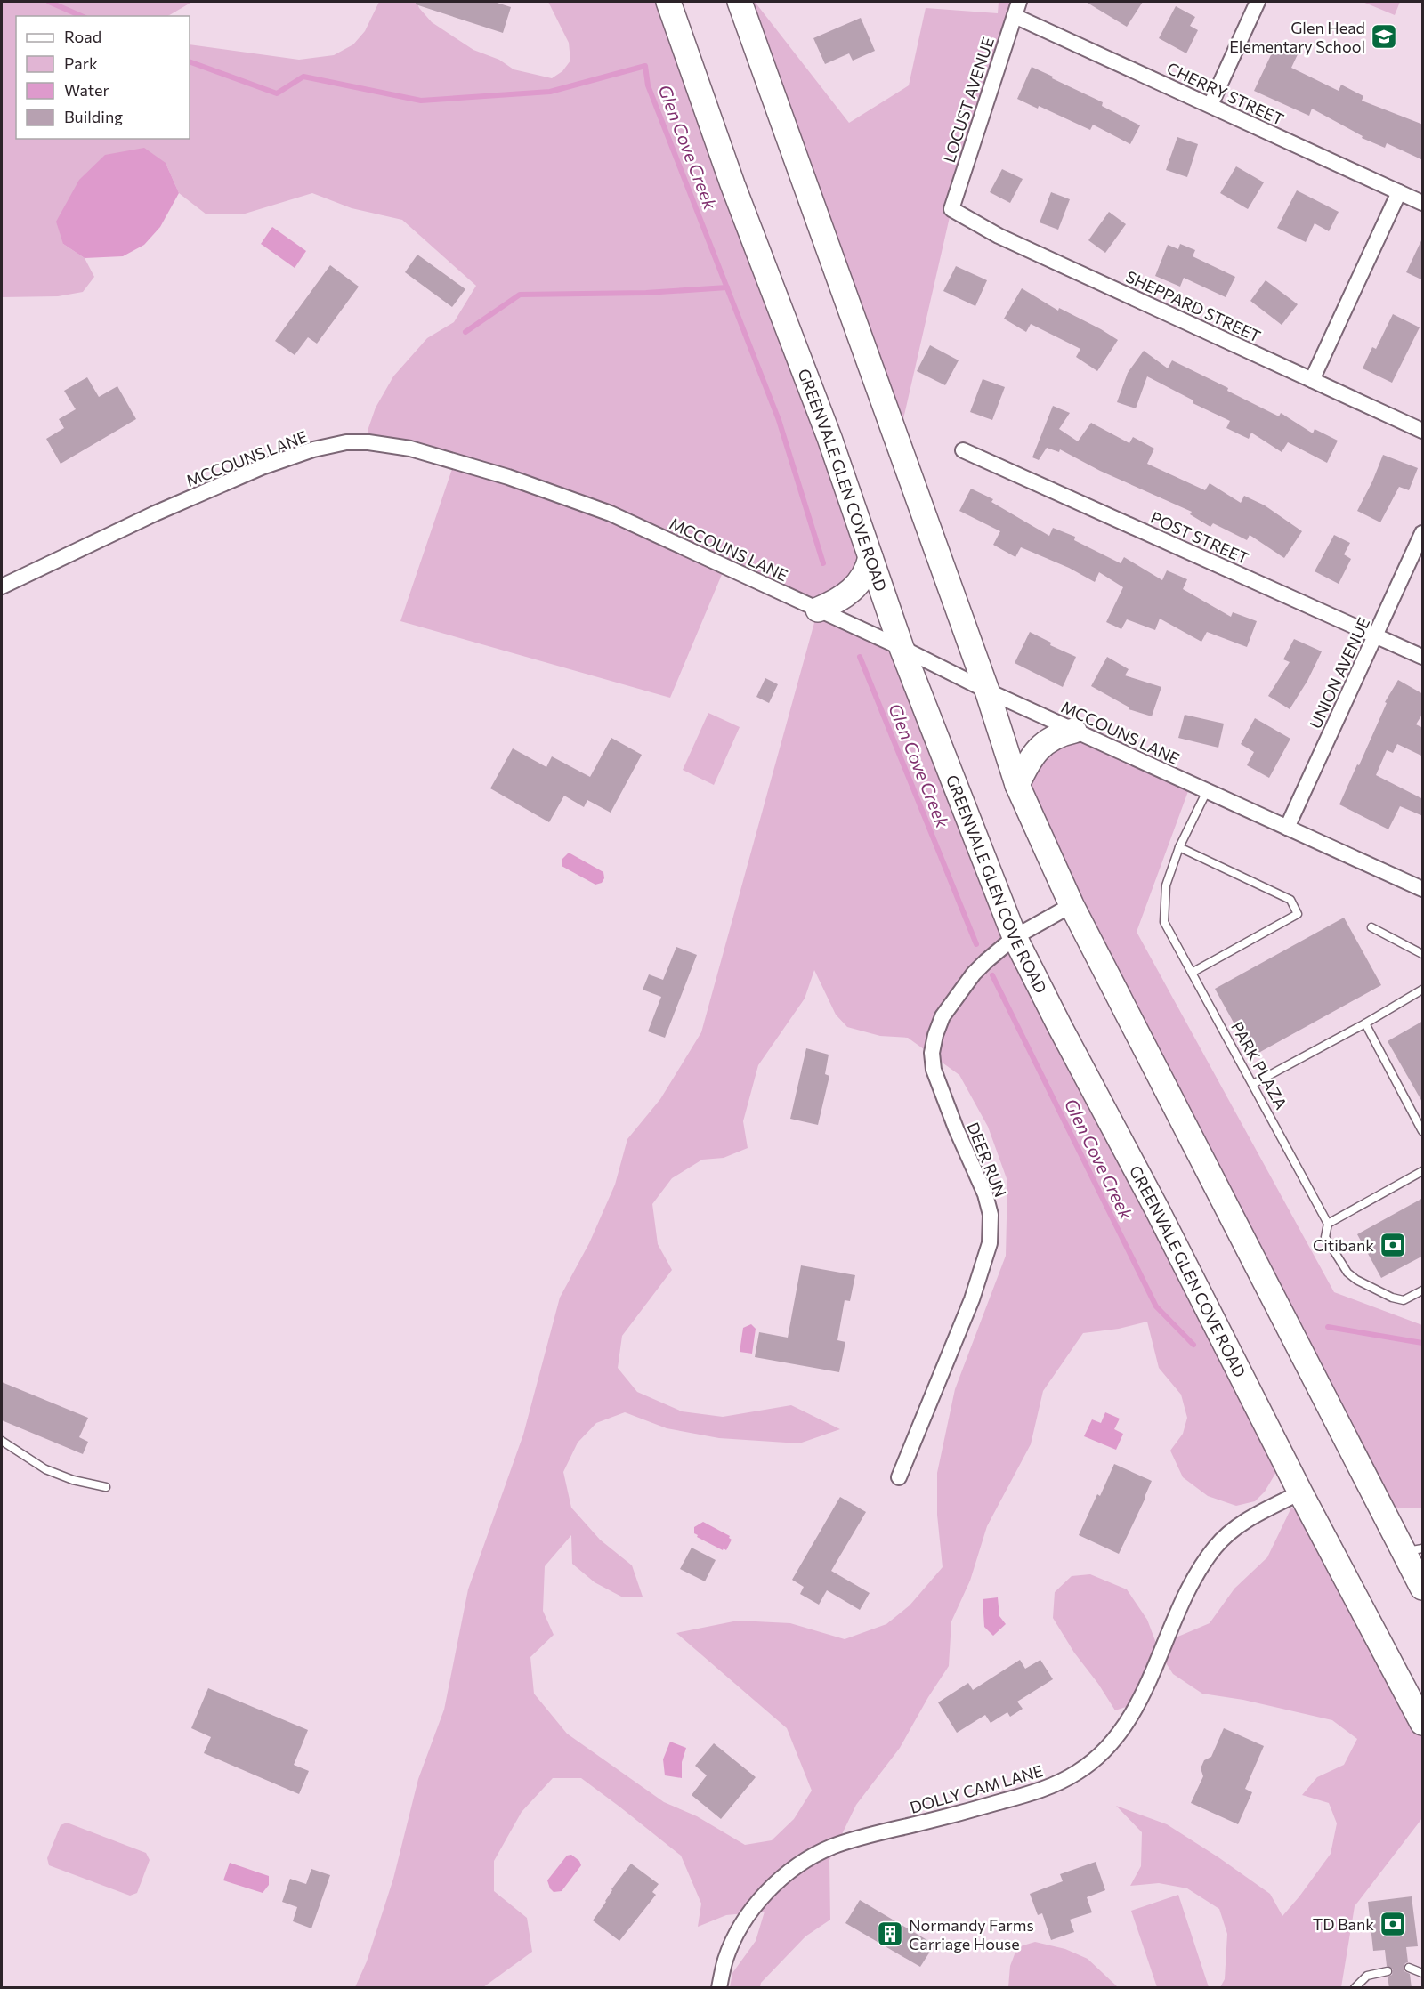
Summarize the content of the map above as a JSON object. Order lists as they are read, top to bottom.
{
  "streets": {
    "main road": ["GREENVALE GLEN COVE ROAD"],
    "street": [
      "CHERRY STREET",
      "LOCUST AVENUE",
      "SHEPPARD STREET",
      "MCCOUNS LANE",
      "POST STREET",
      "UNION AVENUE",
      "DEER RUN",
      "DOLLY CAM LANE"
    ],
    "lane": ["PARK PLAZA"]
  },
  "crossings": [
    ["CHERRY STREET", "LOCUST AVENUE"],
    ["LOCUST AVENUE", "SHEPPARD STREET"],
    ["MCCOUNS LANE", "GREENVALE GLEN COVE ROAD"],
    ["MCCOUNS LANE", "UNION AVENUE"],
    ["MCCOUNS LANE", "PARK PLAZA"],
    ["GREENVALE GLEN COVE ROAD", "DEER RUN"],
    ["GREENVALE GLEN COVE ROAD", "DOLLY CAM LANE"],
    ["POST STREET", "UNION AVENUE"]
  ],
  "water": ["Glen Cove Creek"],
  "places": {
    "school or university": ["Glen Head Elementary School"],
    "bank": ["Citibank", "TD Bank"],
    "building": ["Normandy Farms Carriage House"]
  },
  "legend": [
    "Road",
    "Park",
    "Water",
    "Building"
  ]
}
